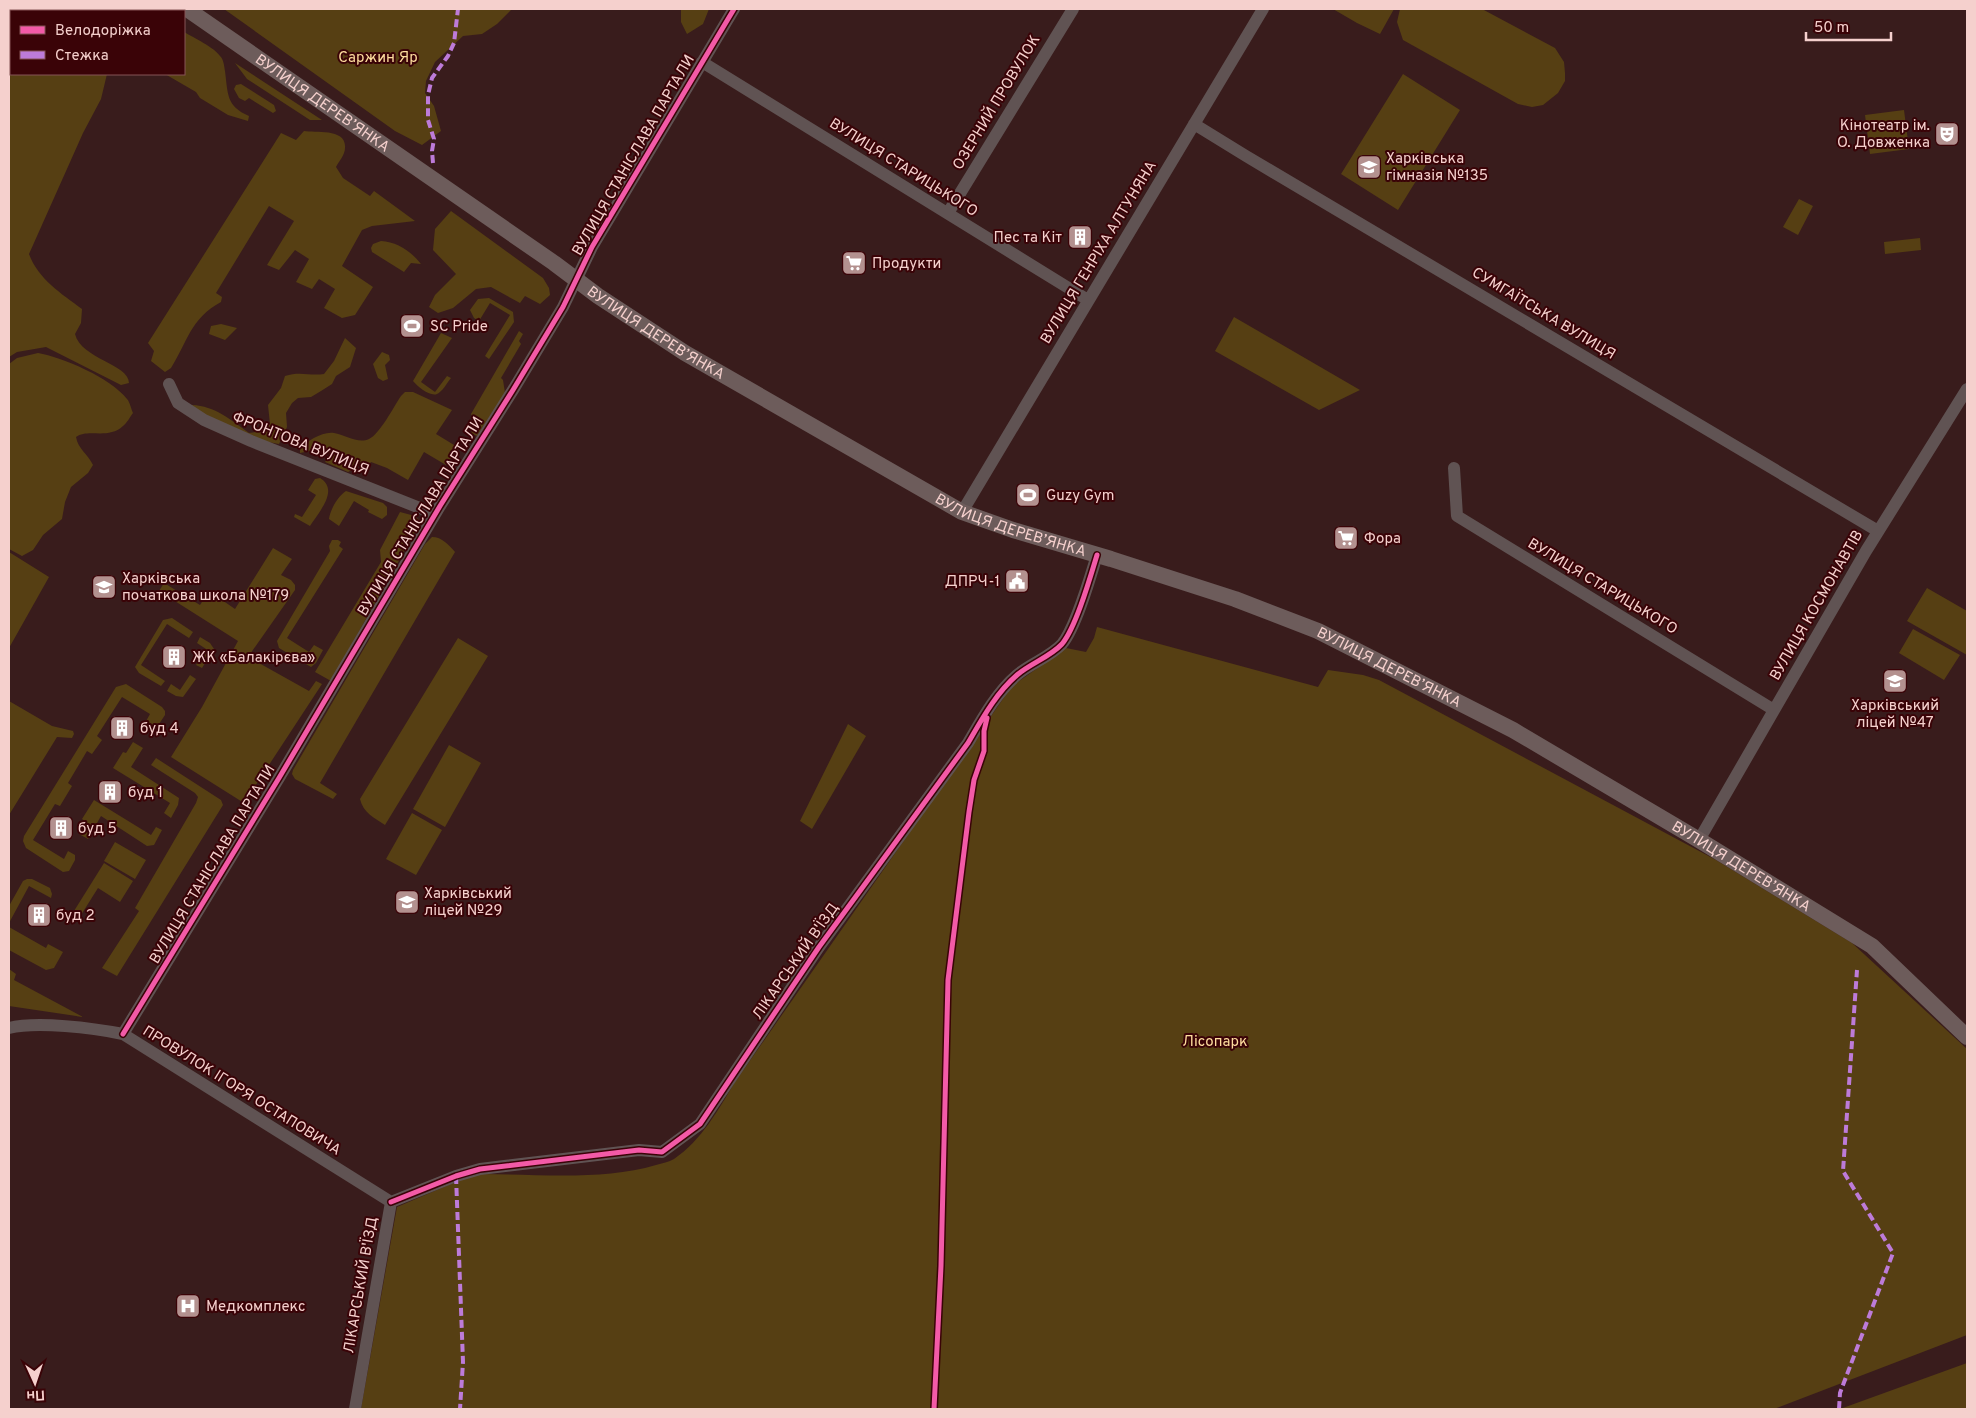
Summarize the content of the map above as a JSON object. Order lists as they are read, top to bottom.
{
  "streets": {
    "main road": ["ВУЛИЦЯ ДЕРЕВ’ЯНКА"],
    "street": [
      "ОЗЕРНИЙ ПРОВУЛОК",
      "ВУЛИЦЯ СТАНІСЛАВА ПАРТАЛИ",
      "ВУЛИЦЯ СТАРИЦЬКОГО",
      "ВУЛИЦЯ ГЕНРІХА АЛТУНЯНА",
      "СУМГАЇТСЬКА ВУЛИЦЯ",
      "ФРОНТОВА ВУЛИЦЯ",
      "ВУЛИЦЯ КОСМОНАВТІВ",
      "ЛІКАРСЬКИЙ В'ЇЗД",
      "ПРОВУЛОК ІГОРЯ ОСТАПОВИЧА"
    ]
  },
  "crossings": [
    ["ОЗЕРНИЙ ПРОВУЛОК", "ВУЛИЦЯ СТАРИЦЬКОГО"],
    ["ВУЛИЦЯ ДЕРЕВ’ЯНКА", "ВУЛИЦЯ СТАНІСЛАВА ПАРТАЛИ"],
    ["ВУЛИЦЯ ДЕРЕВ’ЯНКА", "ВУЛИЦЯ ГЕНРІХА АЛТУНЯНА"],
    ["ВУЛИЦЯ ДЕРЕВ’ЯНКА", "ВУЛИЦЯ КОСМОНАВТІВ"],
    ["ВУЛИЦЯ ДЕРЕВ’ЯНКА", "ЛІКАРСЬКИЙ В'ЇЗД"],
    ["ВУЛИЦЯ СТАНІСЛАВА ПАРТАЛИ", "ВУЛИЦЯ СТАРИЦЬКОГО"],
    ["ВУЛИЦЯ СТАНІСЛАВА ПАРТАЛИ", "ФРОНТОВА ВУЛИЦЯ"],
    ["ВУЛИЦЯ СТАНІСЛАВА ПАРТАЛИ", "ПРОВУЛОК ІГОРЯ ОСТАПОВИЧА"],
    ["ВУЛИЦЯ СТАРИЦЬКОГО", "ВУЛИЦЯ ГЕНРІХА АЛТУНЯНА"],
    ["ВУЛИЦЯ СТАРИЦЬКОГО", "ВУЛИЦЯ КОСМОНАВТІВ"],
    ["ВУЛИЦЯ ГЕНРІХА АЛТУНЯНА", "СУМГАЇТСЬКА ВУЛИЦЯ"],
    ["СУМГАЇТСЬКА ВУЛИЦЯ", "ВУЛИЦЯ КОСМОНАВТІВ"],
    ["ЛІКАРСЬКИЙ В'ЇЗД", "ПРОВУЛОК ІГОРЯ ОСТАПОВИЧА"]
  ],
  "parks": ["Саржин Яр", "Лісопарк"],
  "places": {
    "theatre": ["Кінотеатр ім. О. Довженка"],
    "school or university": [
      "Харківська гімназія №135",
      "Харківська початкова школа №179",
      "Харківський ліцей №47",
      "Харківський ліцей №29"
    ],
    "building": [
      "Пес та Кіт",
      "ЖК «Балакірєва»",
      "буд 4",
      "буд 1",
      "буд 5",
      "буд 2"
    ],
    "supermarket": ["Продукти", "Фора"],
    "sports": ["SC Pride", "Guzy Gym"],
    "public building": ["ДПРЧ-1"],
    "hospital": ["Медкомплекс"]
  },
  "legend": ["Велодоріжка", "Стежка"],
  "scale_bar": "50 m",
  "north": "bottom"
}
